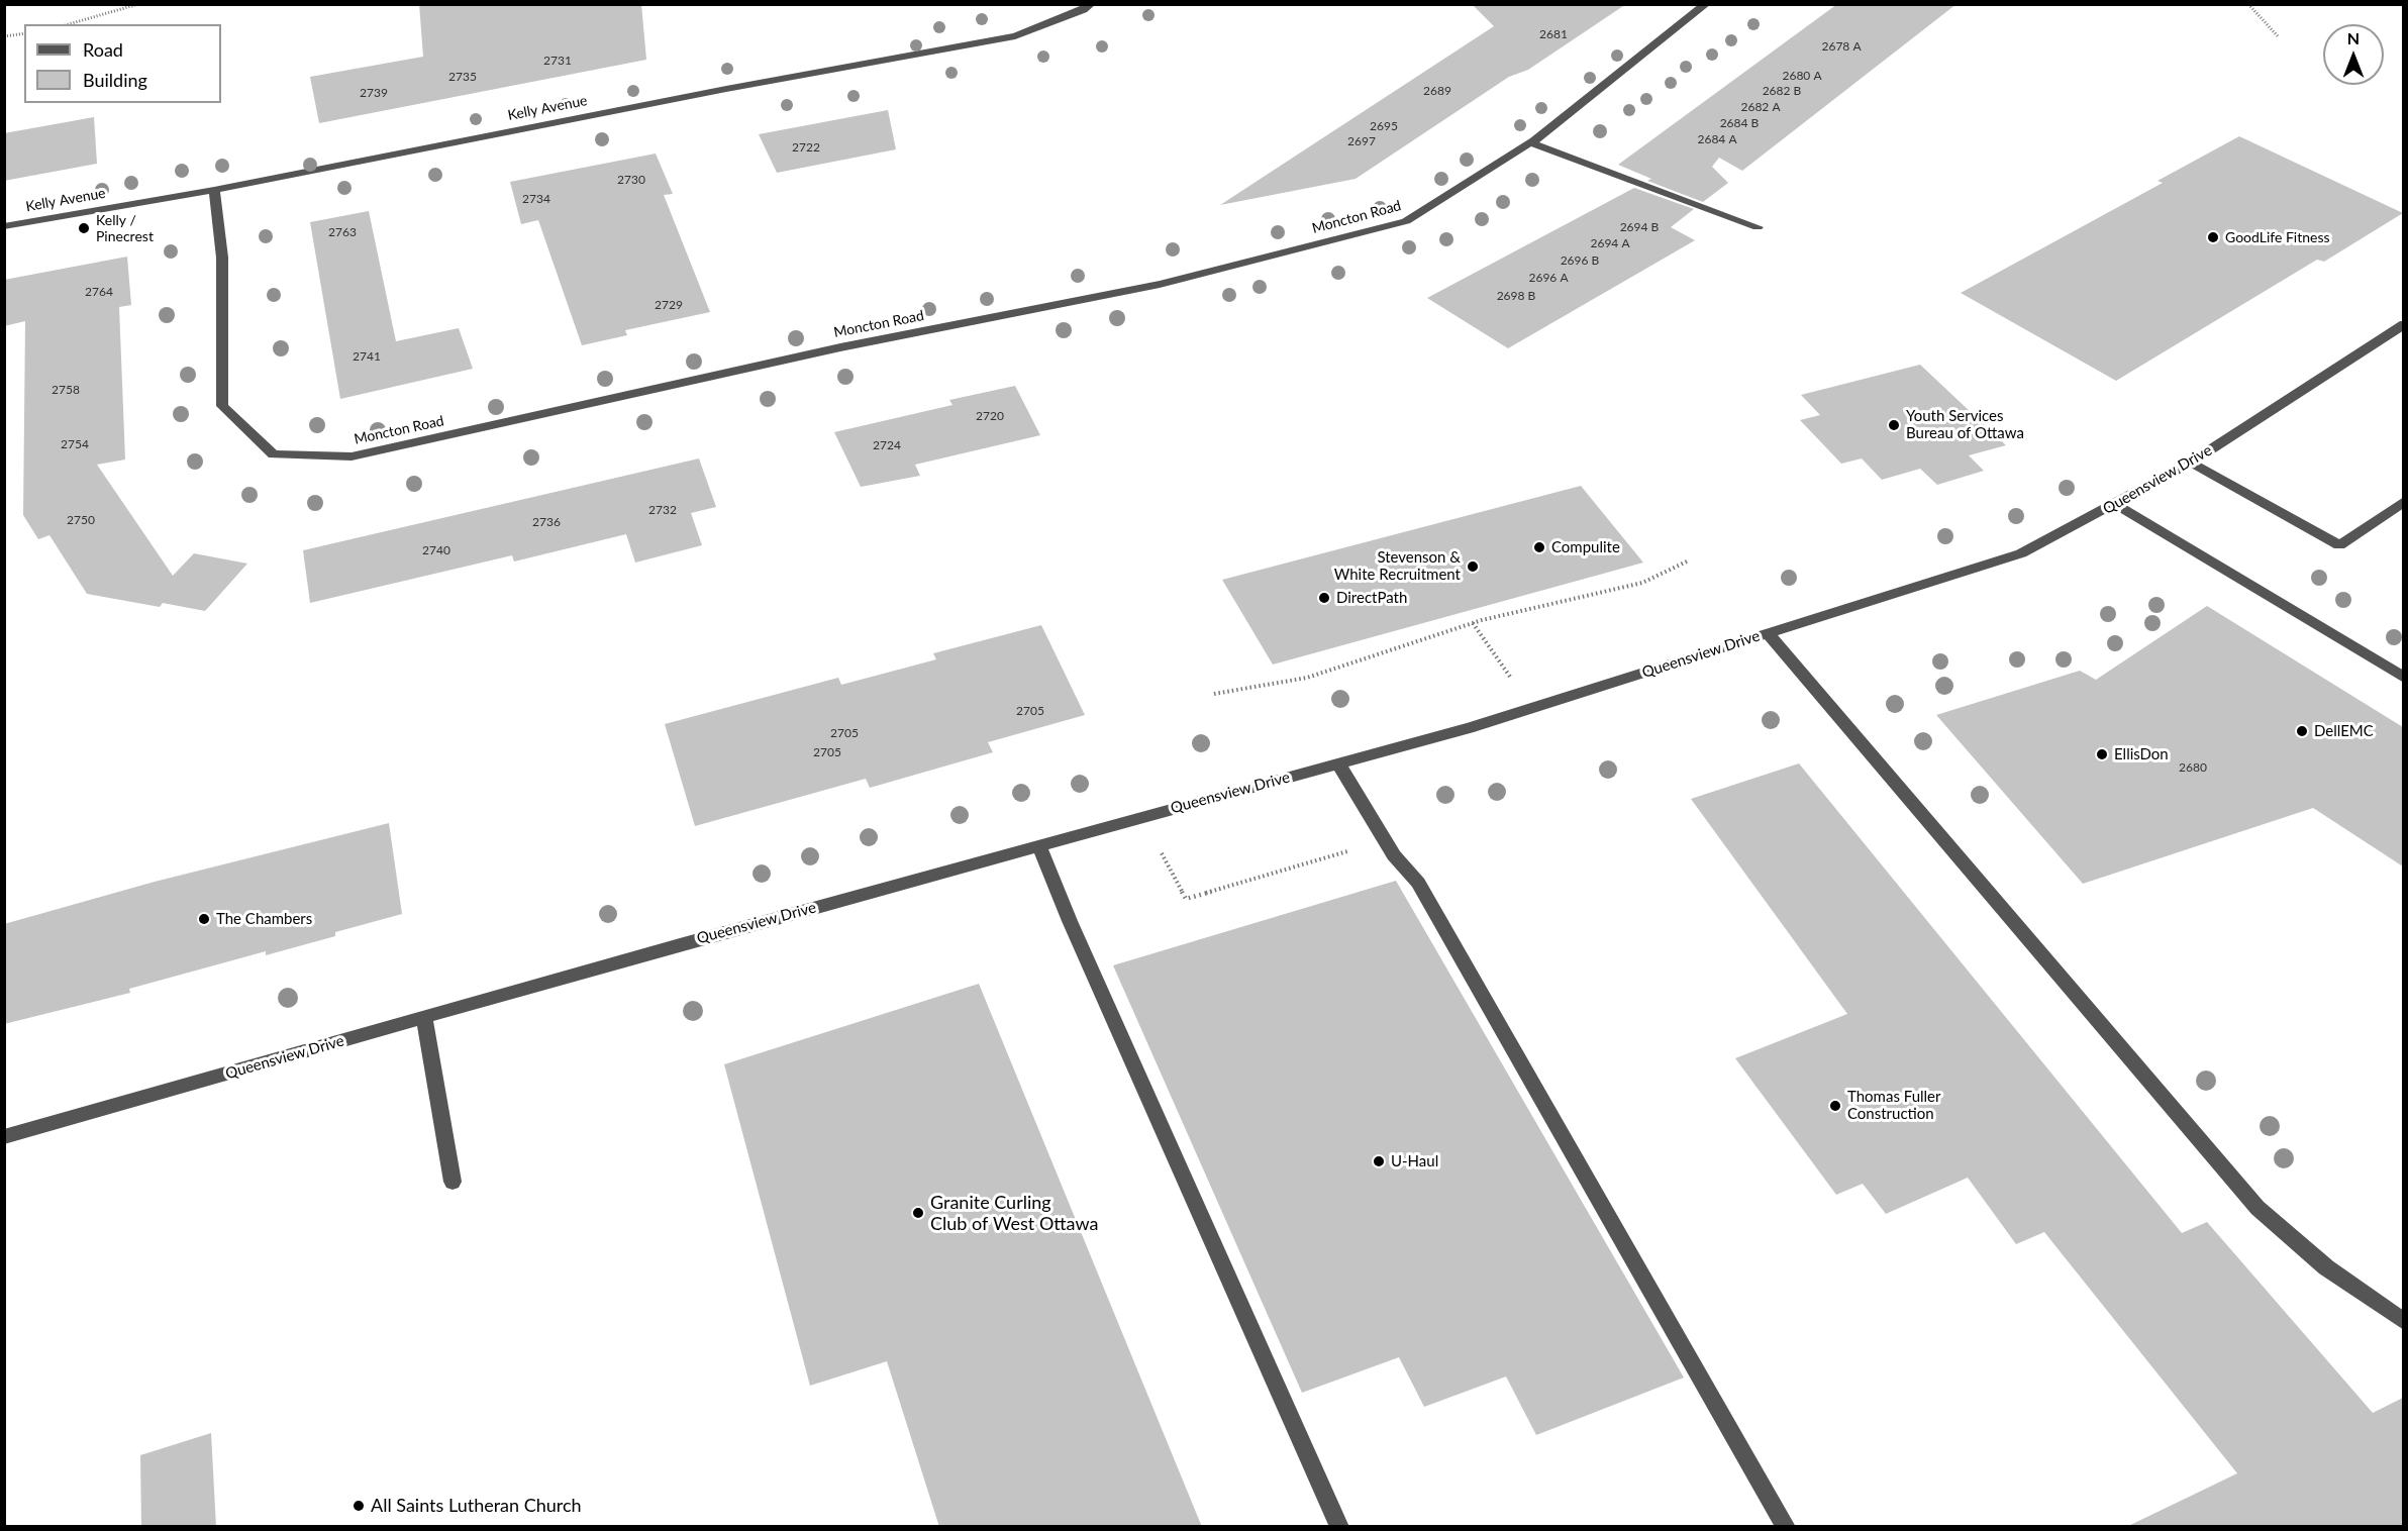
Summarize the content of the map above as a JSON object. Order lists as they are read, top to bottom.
{
  "streets": {
    "street": ["Kelly Avenue", "Moncton Road", "Queensview Drive"]
  },
  "crossings": [
    ["Kelly Avenue", "Moncton Road"]
  ],
  "places": [
    "Kelly / Pinecrest",
    "GoodLife Fitness",
    "Youth Services Bureau of Ottawa",
    "Compulite",
    "Stevenson & White Recruitment",
    "DirectPath",
    "DellEMC",
    "EllisDon",
    "The Chambers",
    "Thomas Fuller Construction",
    "U-Haul",
    "Granite Curling Club of West Ottawa",
    "All Saints Lutheran Church"
  ],
  "house_numbers": [
    "2681",
    "2678 A",
    "2731",
    "2680 A",
    "2735",
    "2689",
    "2682 B",
    "2739",
    "2682 A",
    "2684 B",
    "2695",
    "2684 A",
    "2697",
    "2722",
    "2730",
    "2734",
    "2694 B",
    "2763",
    "2694 A",
    "2696 B",
    "2696 A",
    "2764",
    "2698 B",
    "2729",
    "2741",
    "2758",
    "2720",
    "2754",
    "2724",
    "2732",
    "2750",
    "2736",
    "2740",
    "2705",
    "2705",
    "2705",
    "2680"
  ],
  "legend": ["Road", "Building"],
  "north": "top"
}
